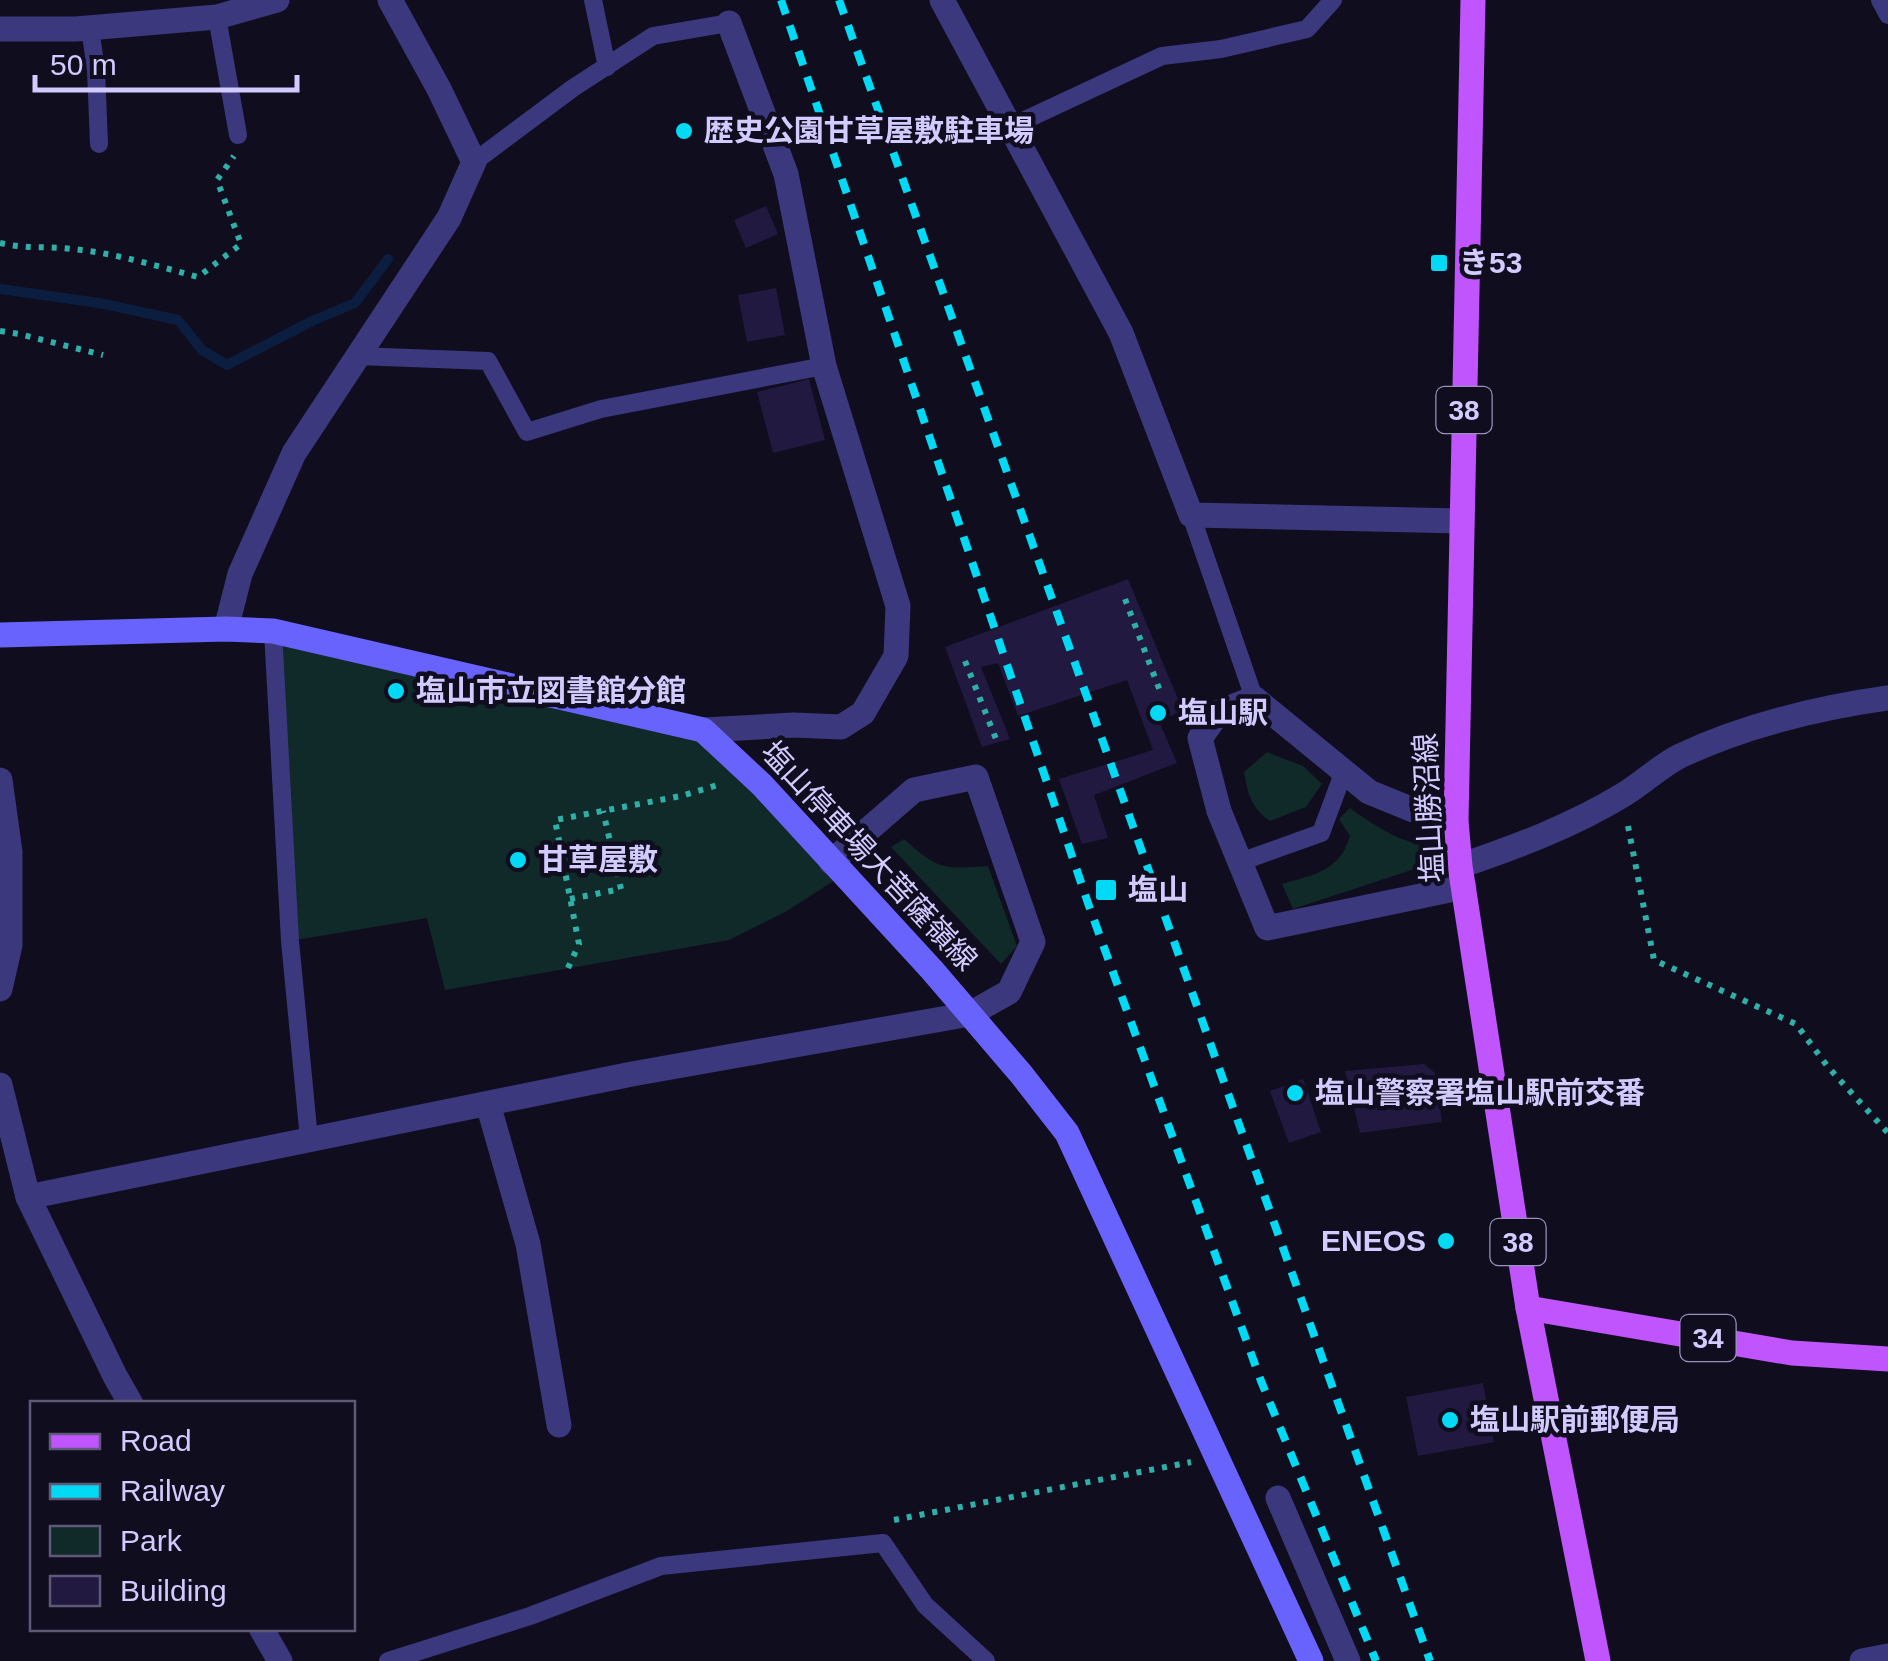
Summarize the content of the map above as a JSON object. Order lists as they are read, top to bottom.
{
  "streets": {
    "main road": [
      "38",
      "塩山勝沼線",
      "塩山停車場大菩薩嶺線",
      "34"
    ]
  },
  "crossings": [
    ["塩山勝沼線", "34"]
  ],
  "places": {
    "other": [
      "歴史公園甘草屋敷駐車場",
      "塩山市立図書館分館",
      "塩山駅",
      "甘草屋敷",
      "塩山警察署塩山駅前交番",
      "ENEOS",
      "塩山駅前郵便局"
    ],
    "transit": ["き53", "塩山"]
  },
  "legend": [
    "Road",
    "Railway",
    "Park",
    "Building"
  ],
  "scale_bar": "50 m"
}
